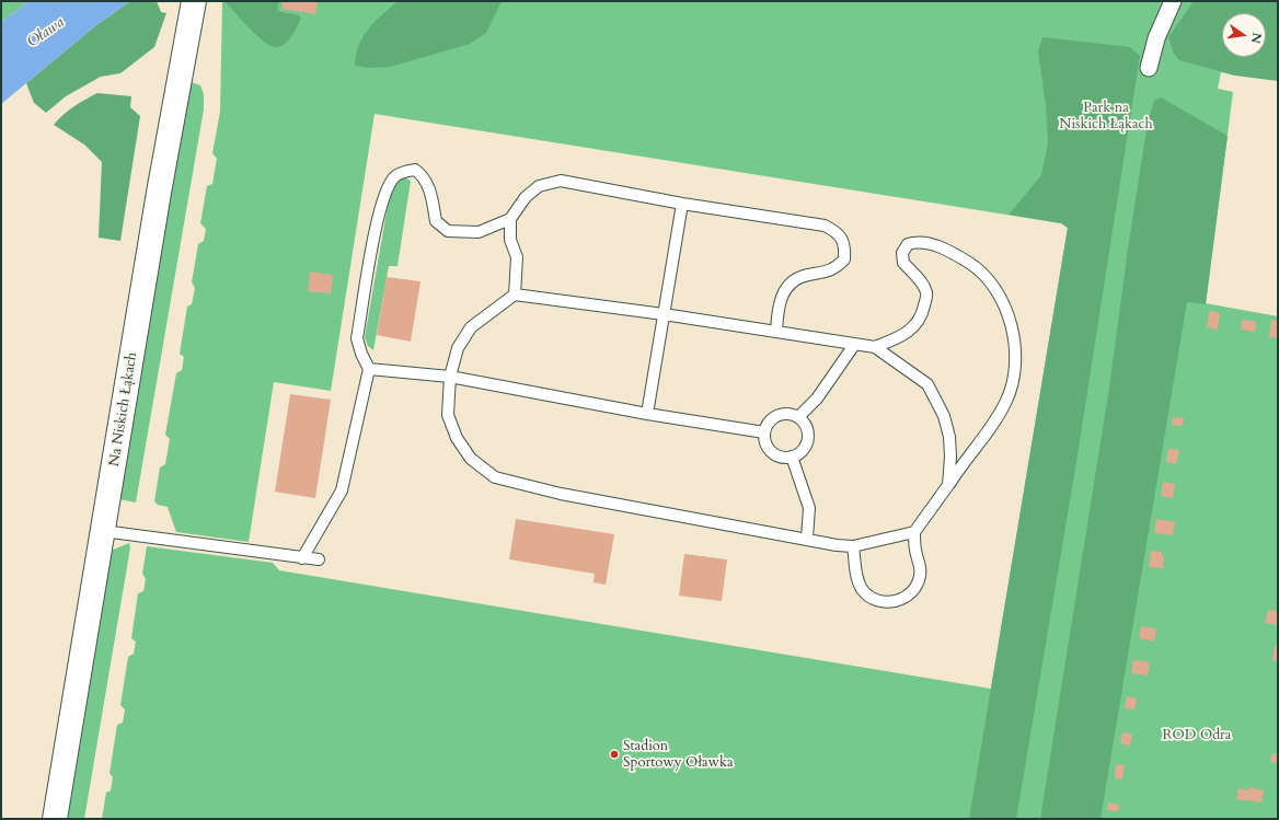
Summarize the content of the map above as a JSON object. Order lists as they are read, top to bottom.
{
  "streets": {
    "street": ["Na Niskich Łąkach"]
  },
  "water": ["Oława"],
  "parks": ["Park na Niskich Łąkach", "ROD Odra"],
  "places": ["Stadion Sportowy Oławka"],
  "north": "right"
}
